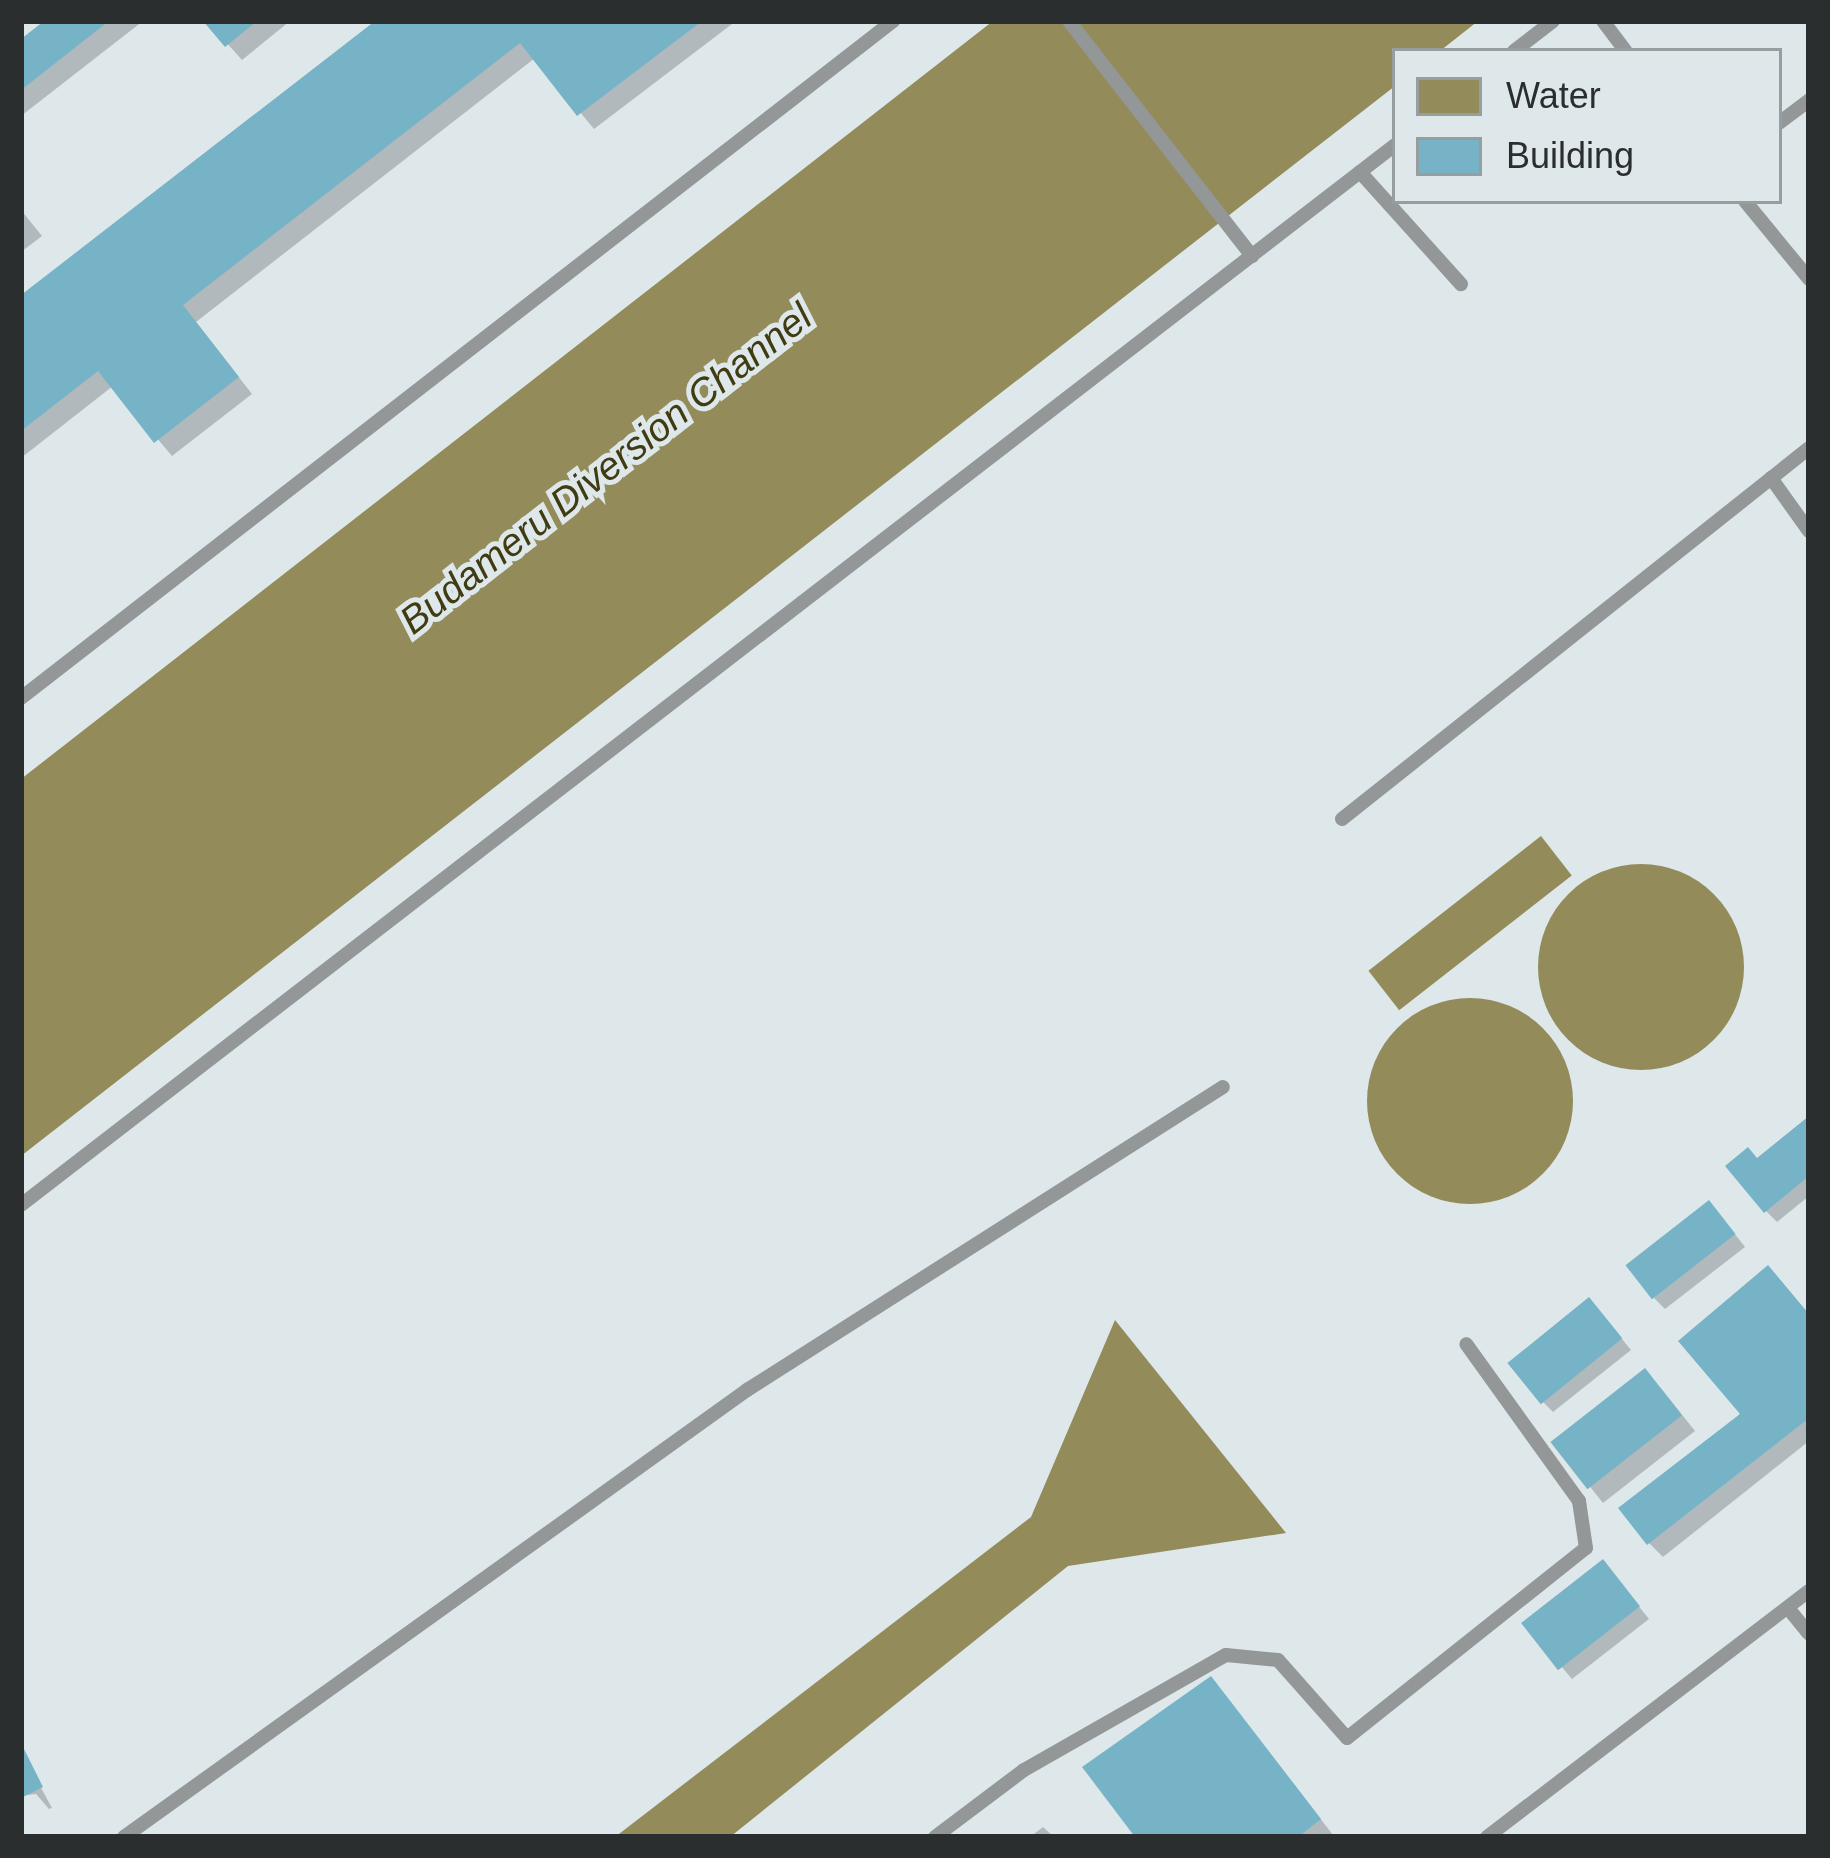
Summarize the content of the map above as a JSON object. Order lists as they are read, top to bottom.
{
  "water": ["Budameru Diversion Channel"],
  "legend": ["Water", "Building"]
}
